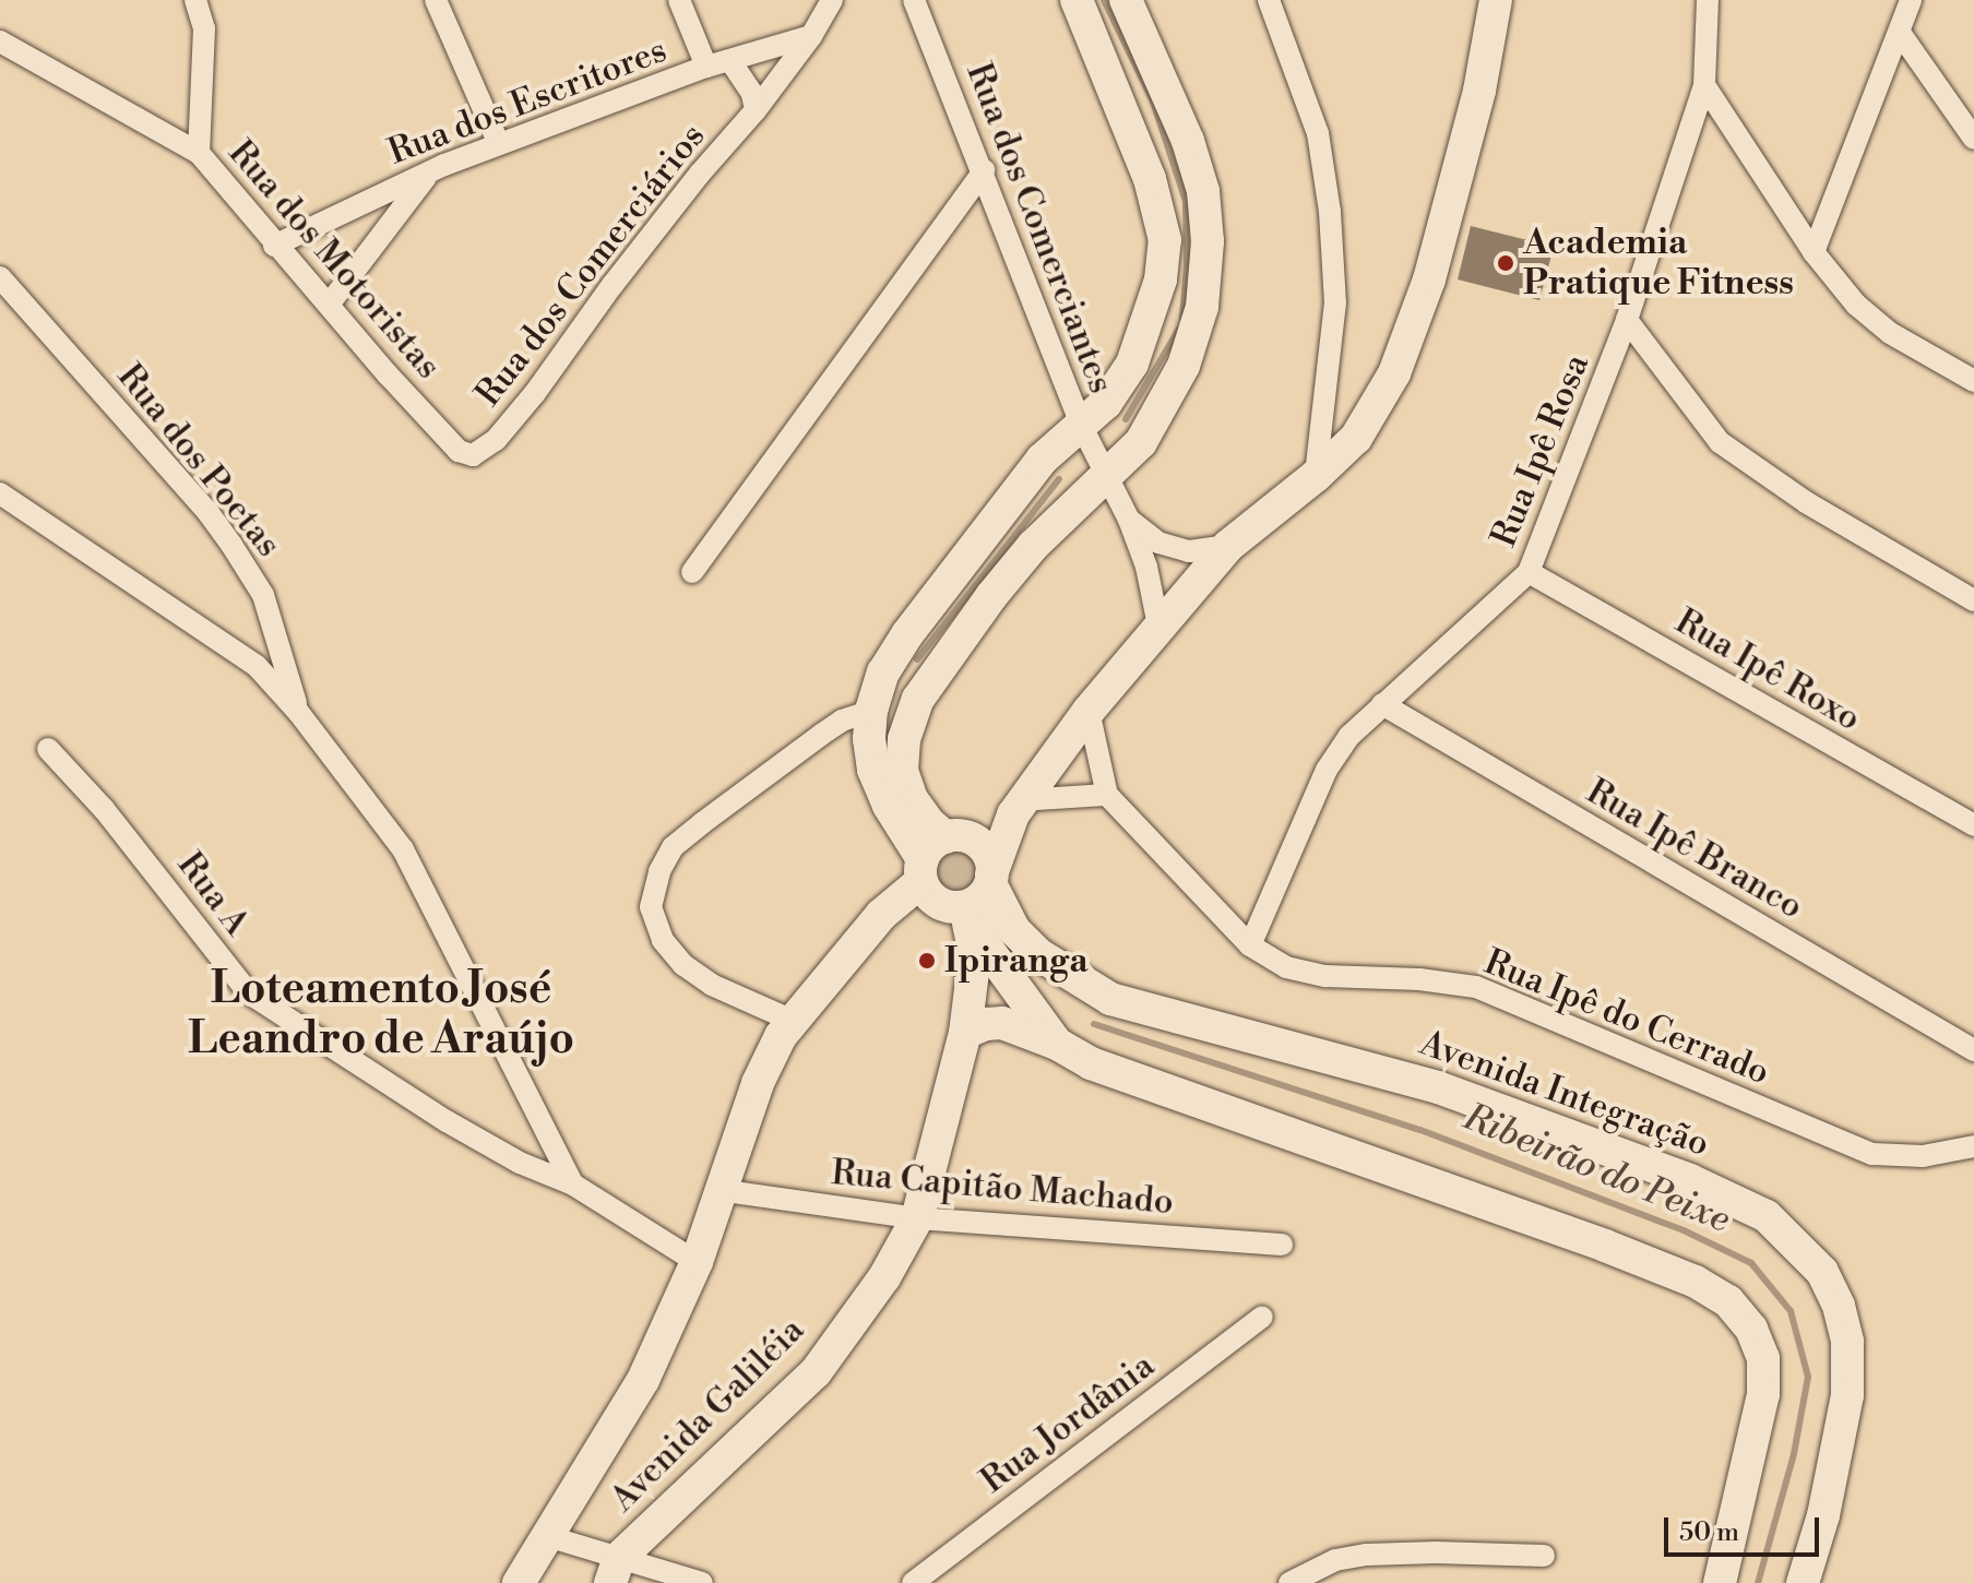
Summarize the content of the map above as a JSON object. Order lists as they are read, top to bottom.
{
  "streets": {
    "street": [
      "Rua dos Escritores",
      "Rua dos Comerciantes",
      "Rua dos Motoristas",
      "Rua dos Comerciários",
      "Rua Ipê Rosa",
      "Rua dos Poetas",
      "Rua Ipê Roxo",
      "Rua Ipê Branco",
      "Rua A",
      "Rua Ipê do Cerrado",
      "Avenida Integração",
      "Rua Capitão Machado",
      "Avenida Galiléia",
      "Rua Jordânia"
    ]
  },
  "crossings": [
    ["Rua dos Escritores", "Rua dos Motoristas"],
    ["Rua dos Escritores", "Rua dos Comerciários"],
    ["Rua dos Motoristas", "Rua dos Comerciários"],
    ["Rua Ipê Rosa", "Rua Ipê Roxo"],
    ["Rua Ipê Rosa", "Rua Ipê Branco"],
    ["Rua Ipê Rosa", "Rua Ipê do Cerrado"],
    ["Avenida Integração", "Avenida Galiléia"],
    ["Rua Capitão Machado", "Avenida Galiléia"]
  ],
  "districts": ["Loteamento José Leandro de Araújo"],
  "water": ["Ribeirão do Peixe"],
  "places": ["Academia Pratique Fitness", "Ipiranga"],
  "scale_bar": "50 m"
}
